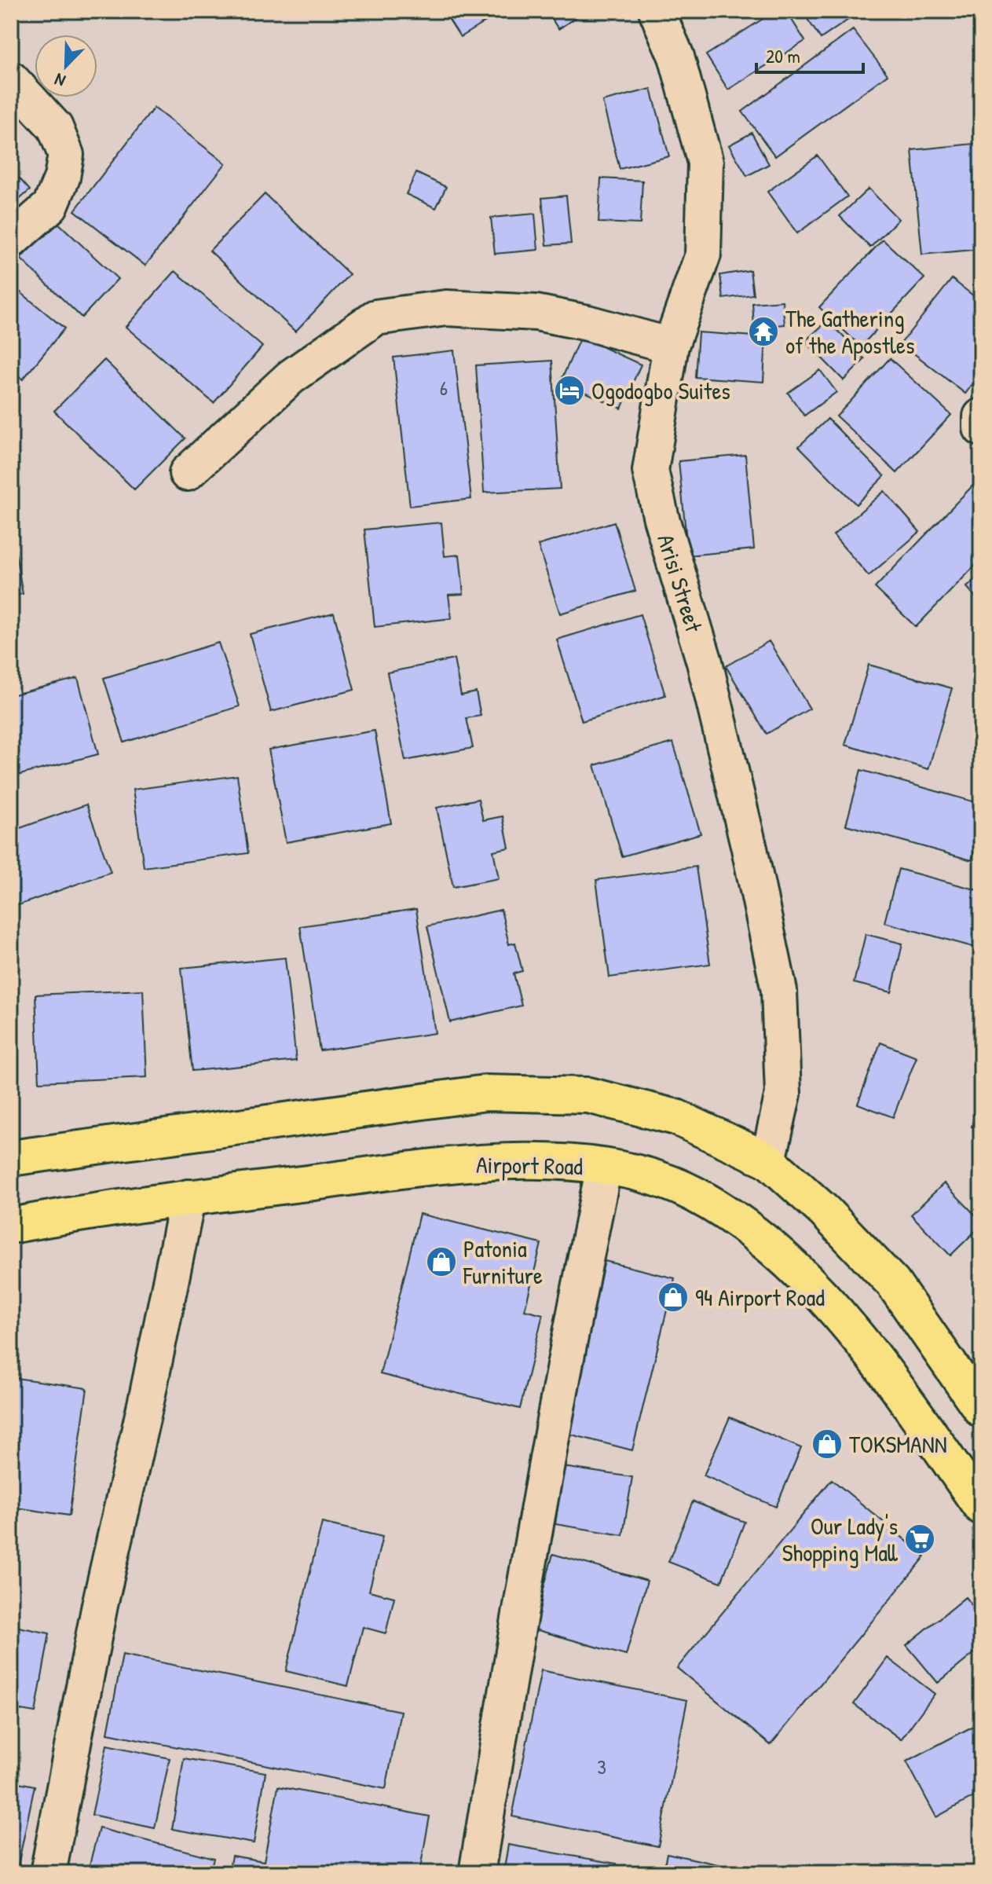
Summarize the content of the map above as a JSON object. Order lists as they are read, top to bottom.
{
  "streets": {
    "main road": ["Airport Road"],
    "street": ["Arisi Street"]
  },
  "places": {
    "temple": ["The Gathering of the Apostles"],
    "hotel": ["Ogodogbo Suites"],
    "shop": ["Patonia Furniture", "94 Airport Road", "TOKSMANN"],
    "supermarket": ["Our Lady's Shopping Mall"]
  },
  "house_numbers": ["6", "3"],
  "scale_bar": "20 m",
  "north": "bottom left"
}
